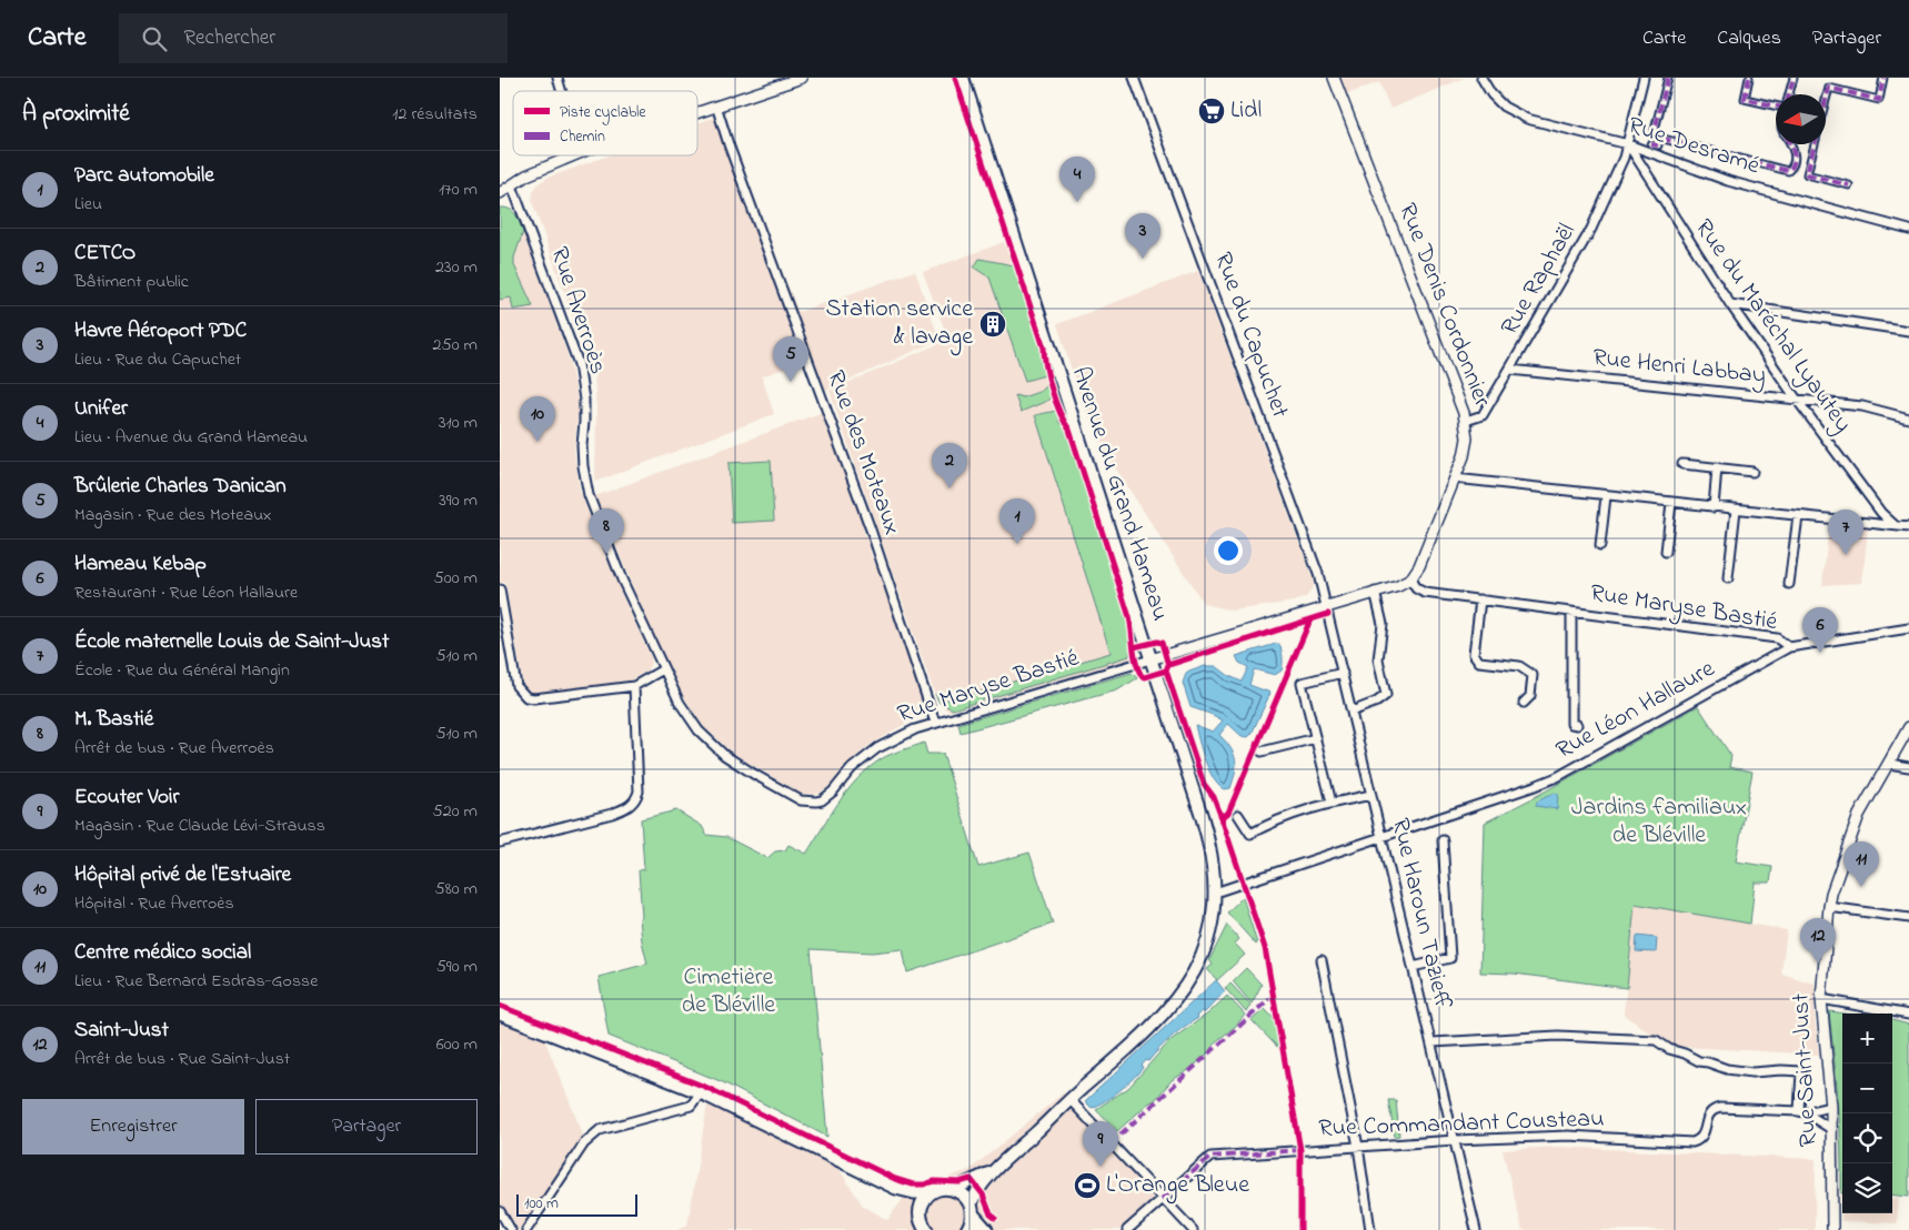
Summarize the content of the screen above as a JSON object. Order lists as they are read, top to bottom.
{
  "streets": {
    "main road": ["Avenue du Grand Hameau"],
    "street": [
      "Rue Desramé",
      "Rue Raphaël",
      "Rue Denis Cordonnier",
      "Rue Averroès",
      "Rue du Maréchal Lyautey",
      "Rue du Capuchet",
      "Rue Henri Labbay",
      "Rue des Moteaux",
      "Rue Maryse Bastié",
      "Rue Léon Hallaure",
      "Rue Haroun Tazieff",
      "Rue Saint-Just",
      "Rue Commandant Cousteau"
    ]
  },
  "crossings": [
    ["Rue Desramé", "Rue Raphaël"],
    ["Rue Desramé", "Rue du Maréchal Lyautey"],
    ["Rue Raphaël", "Rue Denis Cordonnier"],
    ["Rue Raphaël", "Rue du Maréchal Lyautey"],
    ["Rue Raphaël", "Rue Henri Labbay"],
    ["Rue Denis Cordonnier", "Rue Maryse Bastié"],
    ["Rue Averroès", "Rue Maryse Bastié"],
    ["Rue du Maréchal Lyautey", "Rue Henri Labbay"],
    ["Rue du Capuchet", "Rue Maryse Bastié"],
    ["Rue du Capuchet", "Rue Haroun Tazieff"],
    ["Rue des Moteaux", "Rue Maryse Bastié"],
    ["Avenue du Grand Hameau", "Rue Maryse Bastié"],
    ["Avenue du Grand Hameau", "Rue Léon Hallaure"],
    ["Rue Maryse Bastié", "Rue Léon Hallaure"],
    ["Rue Maryse Bastié", "Rue Haroun Tazieff"],
    ["Rue Léon Hallaure", "Rue Haroun Tazieff"],
    ["Rue Haroun Tazieff", "Rue Commandant Cousteau"],
    ["Rue Saint-Just", "Rue Commandant Cousteau"]
  ],
  "parks": ["Jardins familiaux de Bléville", "Cimetière de Bléville"],
  "places": {
    "supermarket": ["Lidl"],
    "building": ["Station service & lavage"],
    "sports": ["L'Orange Bleue"]
  },
  "legend": ["Piste cyclable", "Chemin"],
  "scale_bar": "100 m",
  "north": "left",
  "page": {
    "header": "Carte",
    "search": "Rechercher",
    "nav": ["Carte", "Calques", "Partager"],
    "heading": ["À proximité", "12 résultats"],
    "list": [
      {
        "mark": "1",
        "name": "Parc automobile",
        "note": "Lieu",
        "value": "170 m"
      },
      {
        "mark": "2",
        "name": "CETCO",
        "note": "Bâtiment public",
        "value": "230 m"
      },
      {
        "mark": "3",
        "name": "Havre Aéroport PDC",
        "note": "Lieu · Rue du Capuchet",
        "value": "250 m"
      },
      {
        "mark": "4",
        "name": "Unifer",
        "note": "Lieu · Avenue du Grand Hameau",
        "value": "310 m"
      },
      {
        "mark": "5",
        "name": "Brûlerie Charles Danican",
        "note": "Magasin · Rue des Moteaux",
        "value": "390 m"
      },
      {
        "mark": "6",
        "name": "Hameau Kebap",
        "note": "Restaurant · Rue Léon Hallaure",
        "value": "500 m"
      },
      {
        "mark": "7",
        "name": "École maternelle Louis de Saint-Just",
        "note": "École · Rue du Général Mangin",
        "value": "510 m"
      },
      {
        "mark": "8",
        "name": "M. Bastié",
        "note": "Arrêt de bus · Rue Averroès",
        "value": "510 m"
      },
      {
        "mark": "9",
        "name": "Ecouter Voir",
        "note": "Magasin · Rue Claude Lévi-Strauss",
        "value": "520 m"
      },
      {
        "mark": "10",
        "name": "Hôpital privé de l'Estuaire",
        "note": "Hôpital · Rue Averroès",
        "value": "580 m"
      },
      {
        "mark": "11",
        "name": "Centre médico social",
        "note": "Lieu · Rue Bernard Esdras-Gosse",
        "value": "590 m"
      },
      {
        "mark": "12",
        "name": "Saint-Just",
        "note": "Arrêt de bus · Rue Saint-Just",
        "value": "600 m"
      }
    ],
    "pins": [
      "4",
      "3",
      "5",
      "10",
      "2",
      "1",
      "8",
      "7",
      "6",
      "11",
      "12",
      "9"
    ],
    "map_buttons": ["+", "−"],
    "buttons": ["Enregistrer", "Partager"],
    "scale": "100 m"
  }
}
